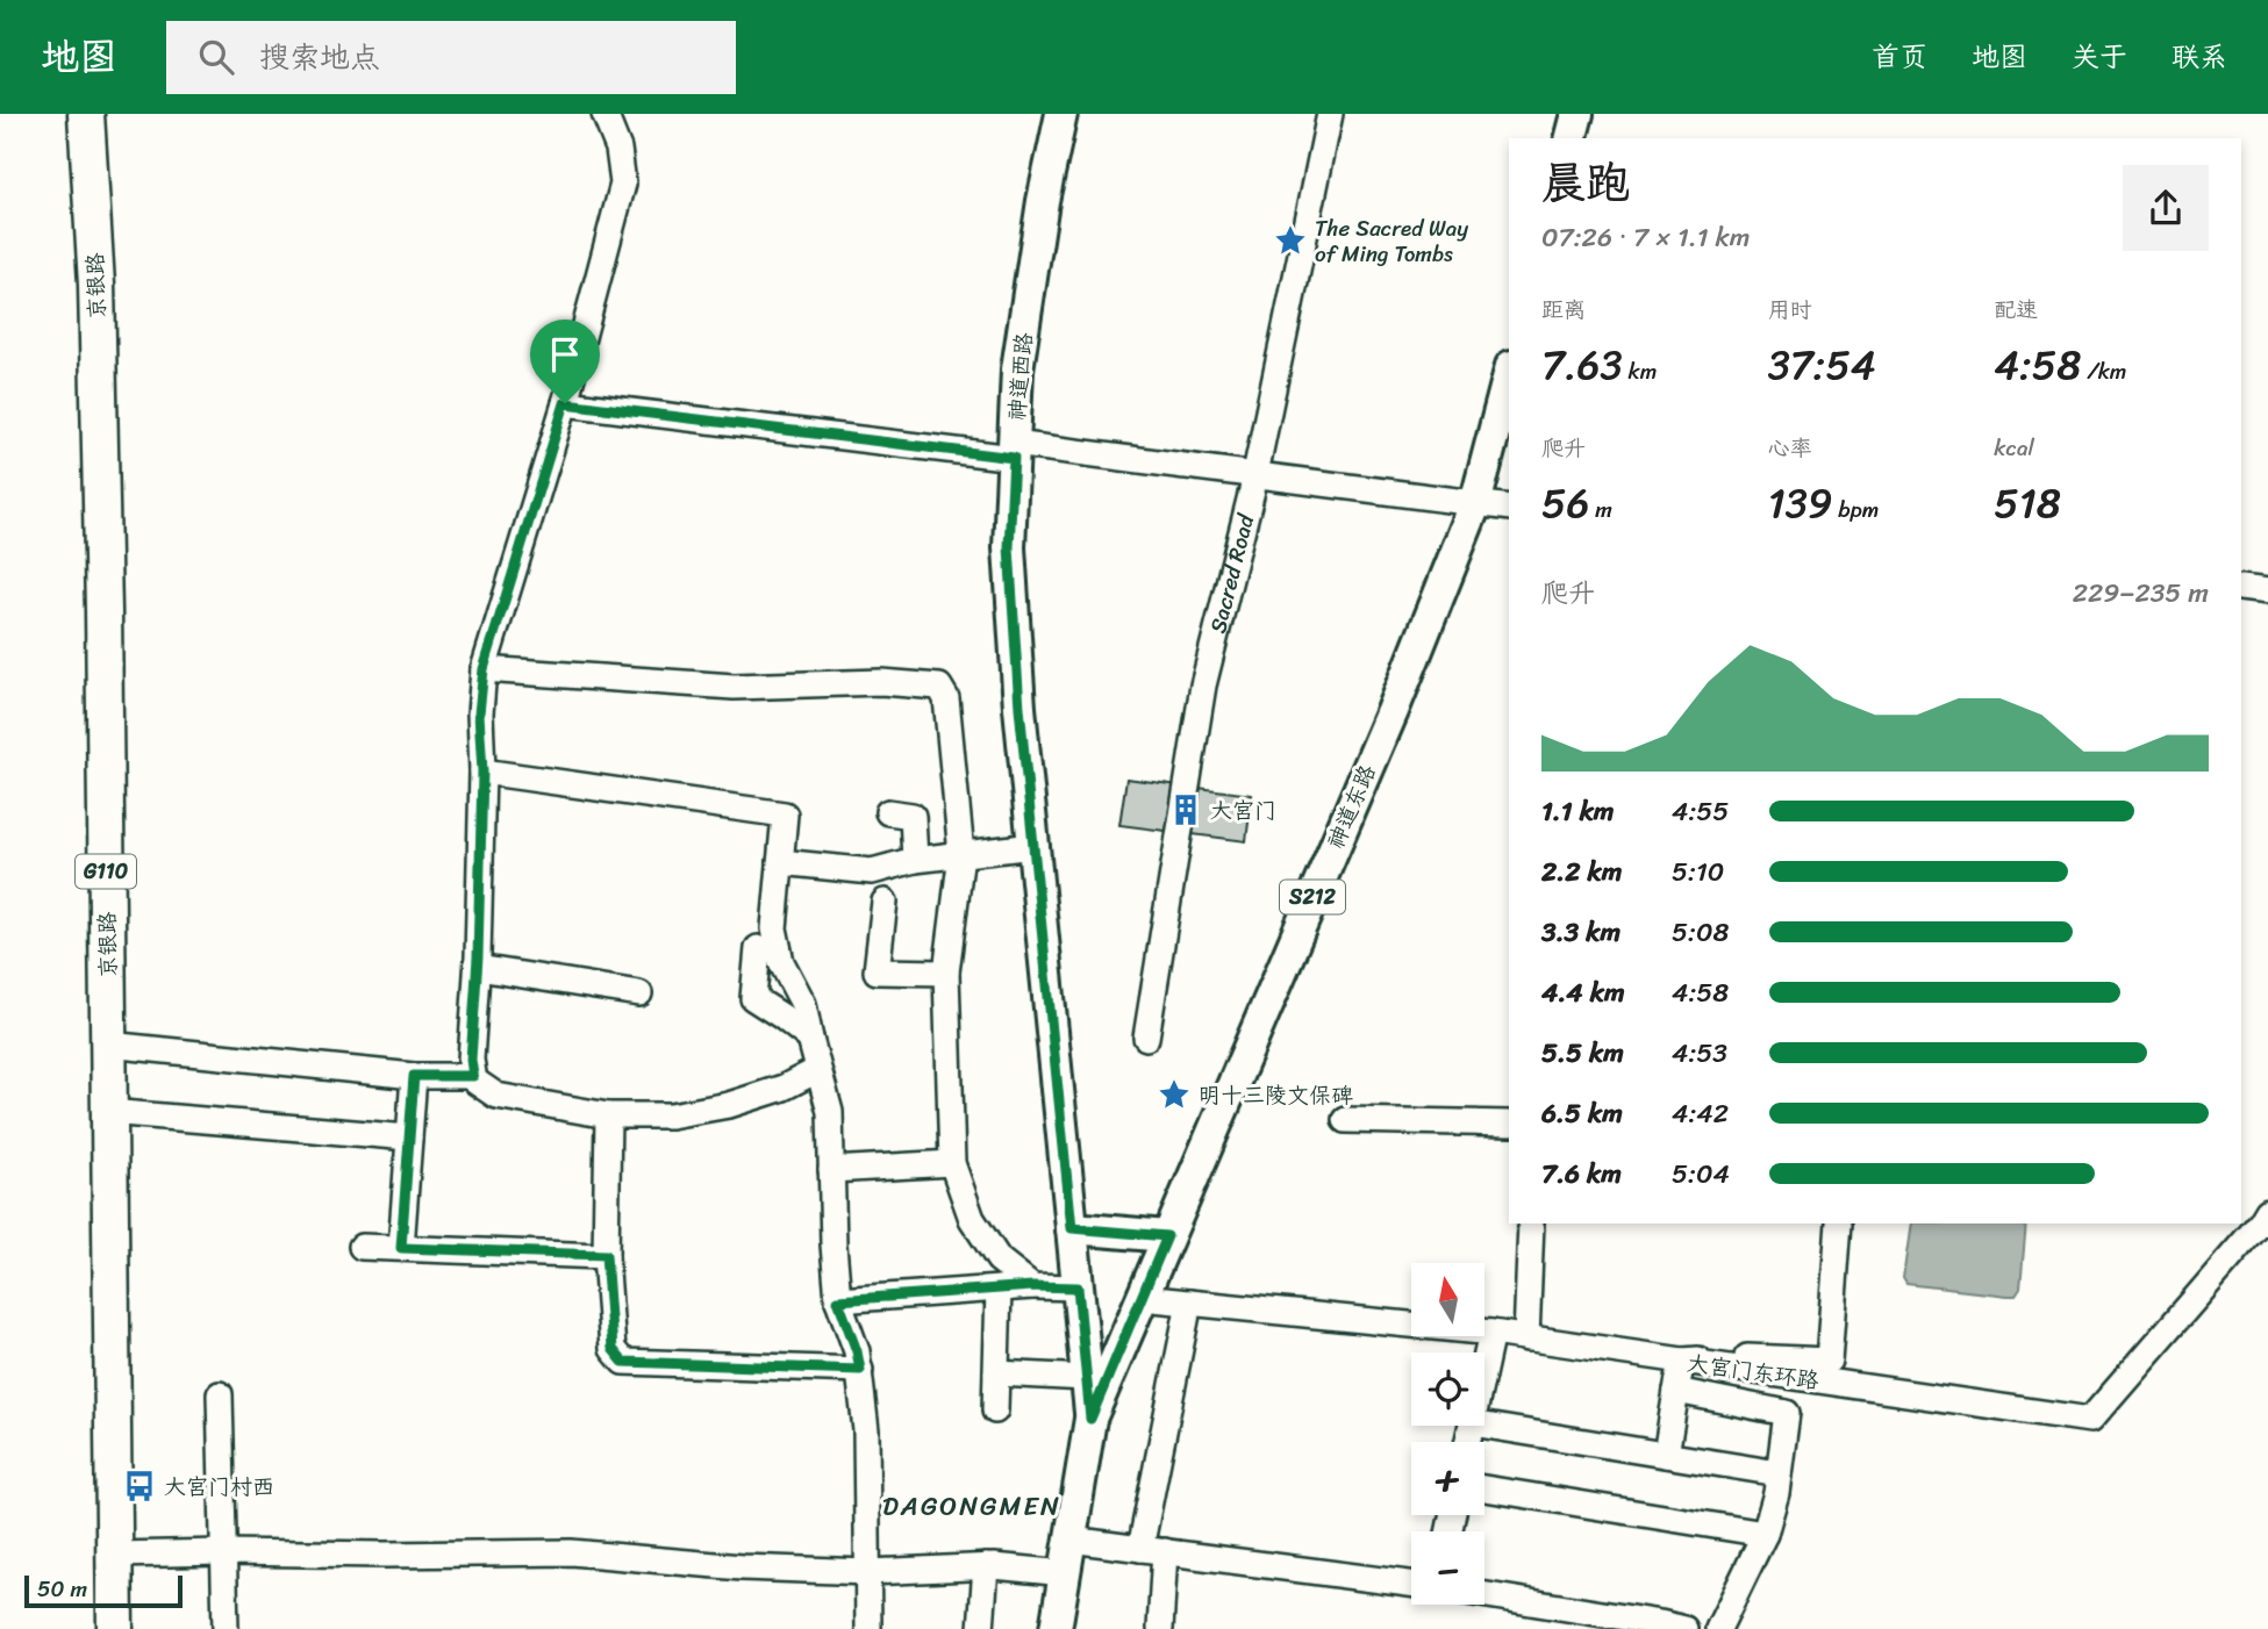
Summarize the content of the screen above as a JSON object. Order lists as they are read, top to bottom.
{
  "streets": {
    "highway": ["京银路", "G110"],
    "main road": ["神道西路", "神道东路", "S212"],
    "street": ["Sacred Road", "大宫门东环路"]
  },
  "crossings": [
    ["神道西路", "神道东路"],
    ["神道西路", "S212"],
    ["神道东路", "S212"],
    ["神道东路", "大宫门东环路"]
  ],
  "districts": ["DAGONGMEN"],
  "places": {
    "place": ["The Sacred Way of Ming Tombs", "明十三陵文保碑"],
    "building": ["大宫门"],
    "bus stop": ["大宫门村西"]
  },
  "scale_bar": "50 m",
  "north": "top",
  "page": {
    "header": "地图",
    "search": "搜索地点",
    "nav": [
      "首页",
      "地图",
      "关于",
      "联系"
    ],
    "heading": ["晨跑", "07:26 · 7 × 1.1 km"],
    "stats": [
      ["距离", "7.63 km"],
      ["用时", "37:54"],
      ["配速", "4:58 /km"],
      ["爬升", "56 m"],
      ["心率", "139 bpm"],
      ["kcal", "518"]
    ],
    "chart": ["爬升", "229–235 m"],
    "list": [
      {
        "name": "1.1 km",
        "note": "4:55"
      },
      {
        "name": "2.2 km",
        "note": "5:10"
      },
      {
        "name": "3.3 km",
        "note": "5:08"
      },
      {
        "name": "4.4 km",
        "note": "4:58"
      },
      {
        "name": "5.5 km",
        "note": "4:53"
      },
      {
        "name": "6.5 km",
        "note": "4:42"
      },
      {
        "name": "7.6 km",
        "note": "5:04"
      }
    ],
    "map_buttons": ["+", "−"],
    "scale": "50 m"
  }
}
